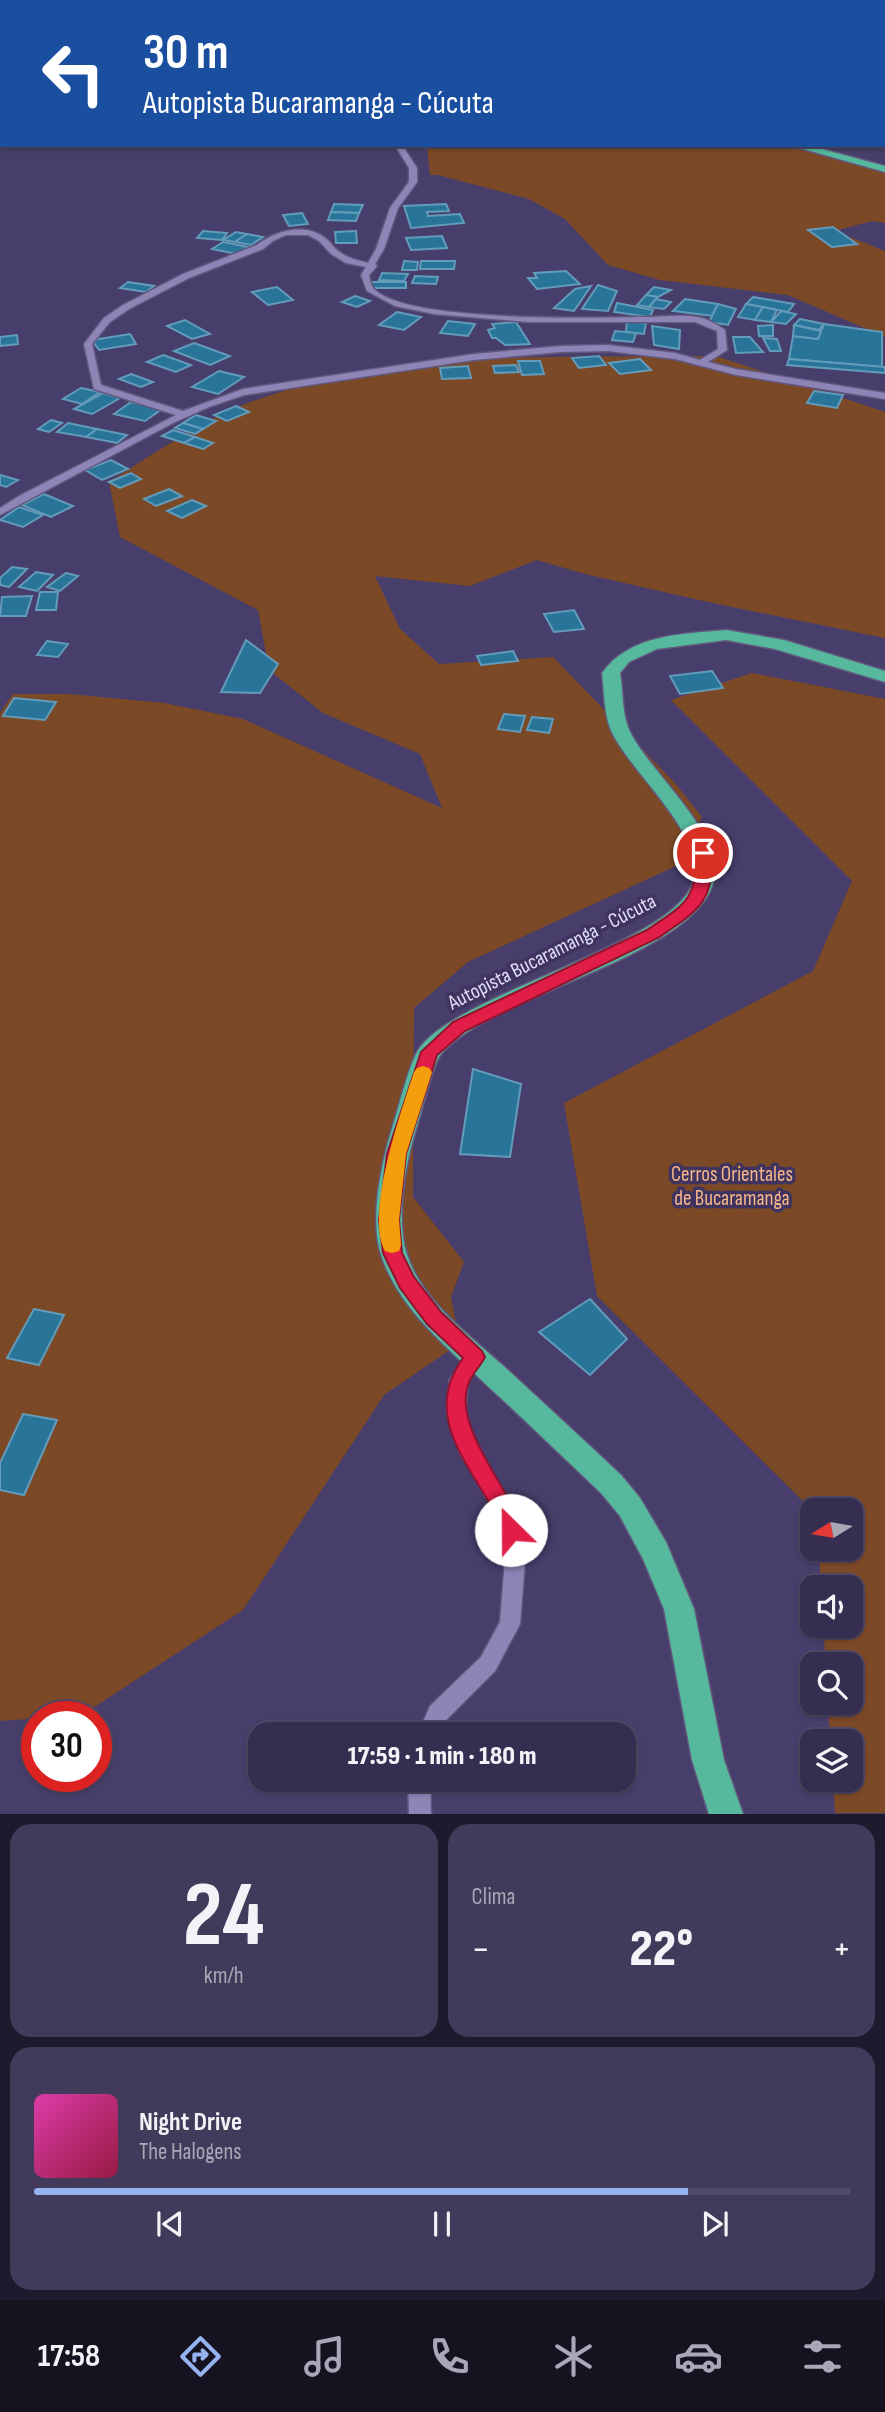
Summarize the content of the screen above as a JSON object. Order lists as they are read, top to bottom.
{
  "streets": {
    "highway": ["Autopista Bucaramanga - Cúcuta"]
  },
  "parks": ["Cerros Orientales de Bucaramanga"],
  "north": "left",
  "page": {
    "turn": ["30 m", "Autopista Bucaramanga - Cúcuta"],
    "limit": "30",
    "trip": "17:59 · 1 min · 180 m",
    "tile": [
      ["24", "km/h"],
      "Clima"
    ],
    "heat": ["−", "22°", "+"],
    "song": ["Night Drive", "The Halogens"],
    "tabs": "17:58"
  }
}
